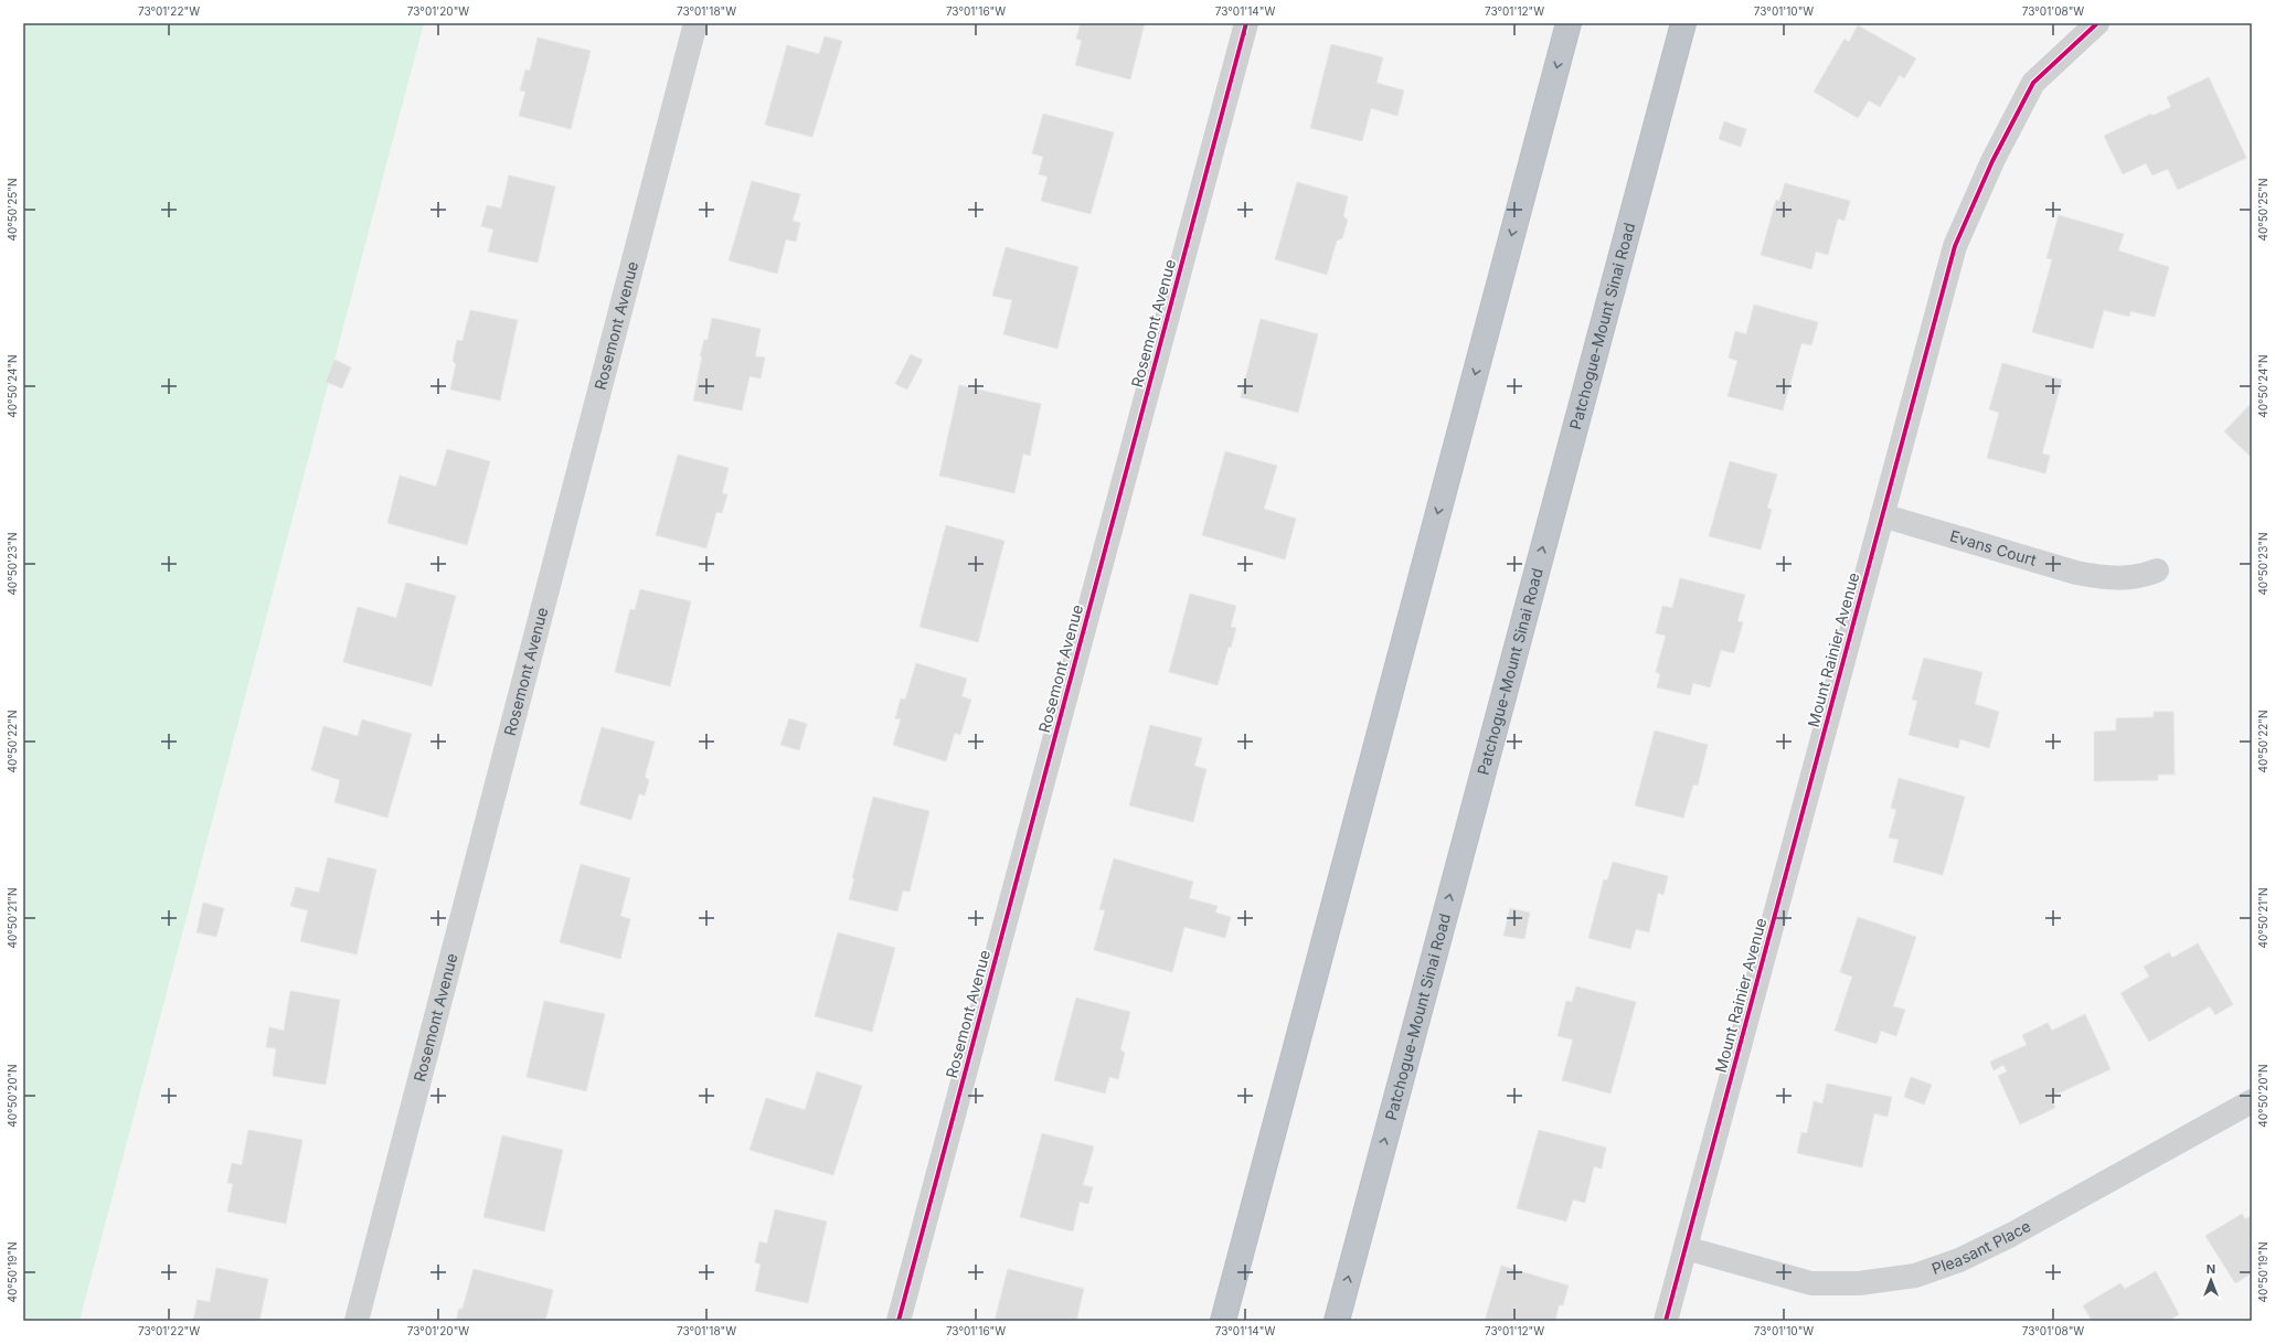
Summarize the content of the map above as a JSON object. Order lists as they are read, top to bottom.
{
  "streets": {
    "highway": ["Patchogue-Mount Sinai Road"],
    "street": [
      "Rosemont Avenue",
      "Evans Court",
      "Mount Rainier Avenue",
      "Pleasant Place"
    ]
  },
  "crossings": [
    ["Evans Court", "Mount Rainier Avenue"],
    ["Mount Rainier Avenue", "Pleasant Place"]
  ],
  "north": "top",
  "coordinates": [
    "73°01'22\"W",
    "73°01'20\"W",
    "73°01'18\"W",
    "73°01'16\"W",
    "73°01'14\"W",
    "73°01'12\"W",
    "73°01'10\"W",
    "73°01'08\"W",
    "40°50'25\"N",
    "40°50'24\"N",
    "40°50'23\"N",
    "40°50'22\"N",
    "40°50'21\"N",
    "40°50'20\"N",
    "40°50'19\"N"
  ]
}
